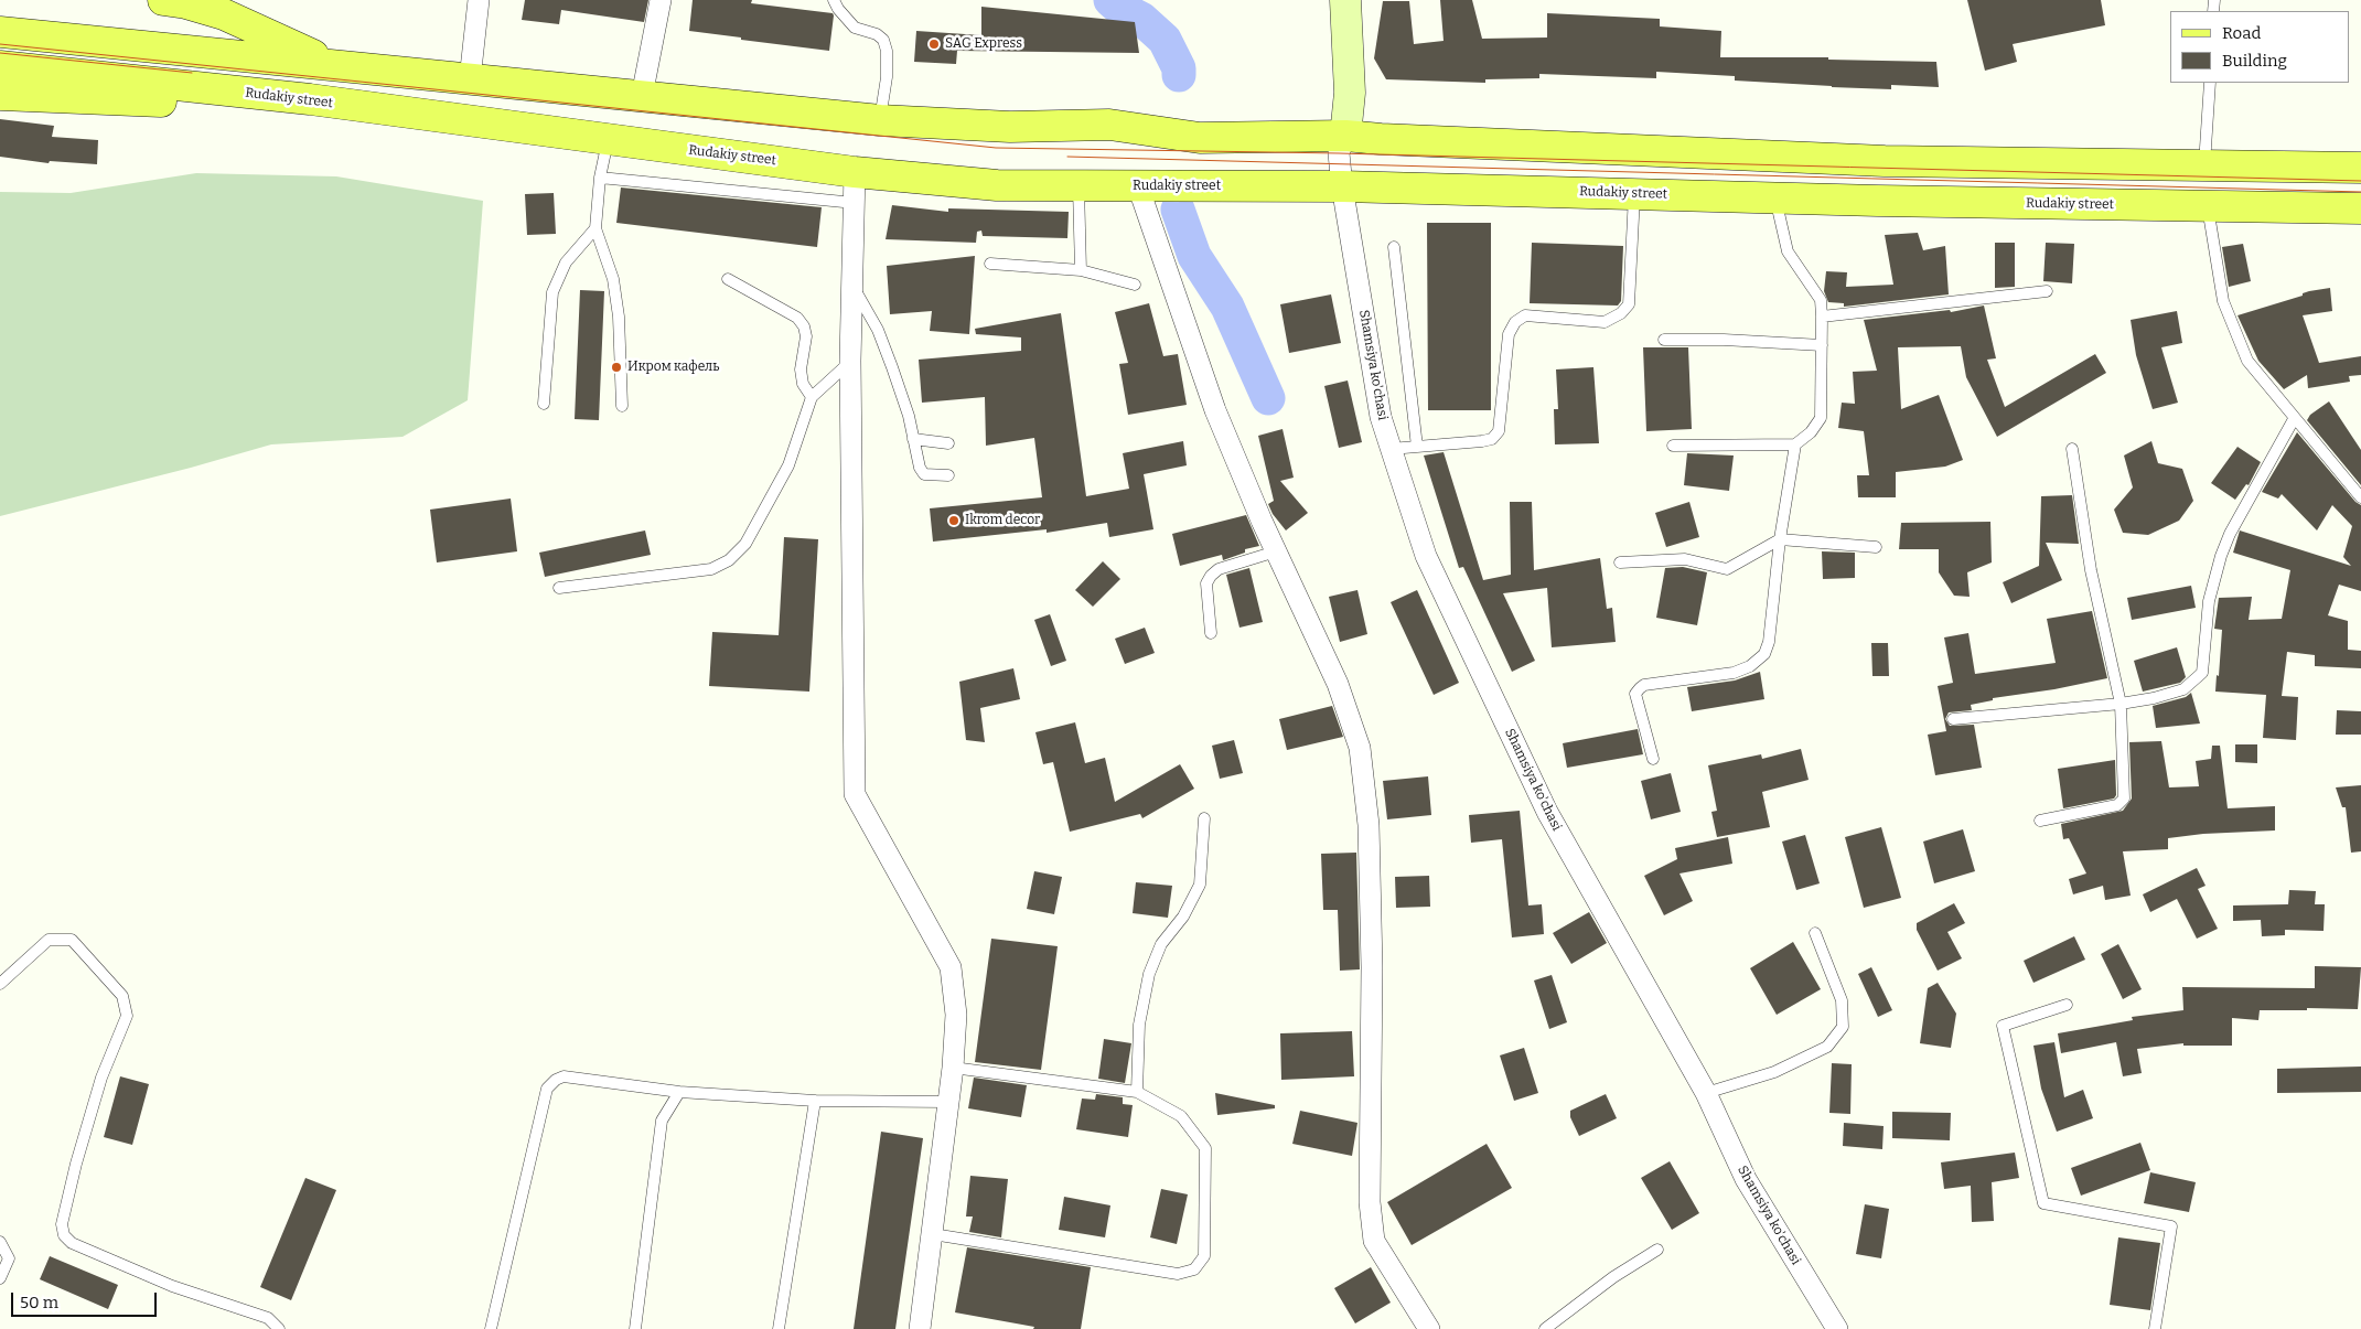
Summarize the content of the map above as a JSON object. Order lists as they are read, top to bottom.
{
  "streets": {
    "main road": ["Rudakiy street"],
    "street": ["Shamsiya ko'chasi"]
  },
  "crossings": [
    ["Rudakiy street", "Shamsiya ko'chasi"]
  ],
  "places": ["SAG Express", "Икром кафель", "Ikrom decor"],
  "legend": ["Road", "Building"],
  "scale_bar": "50 m"
}
